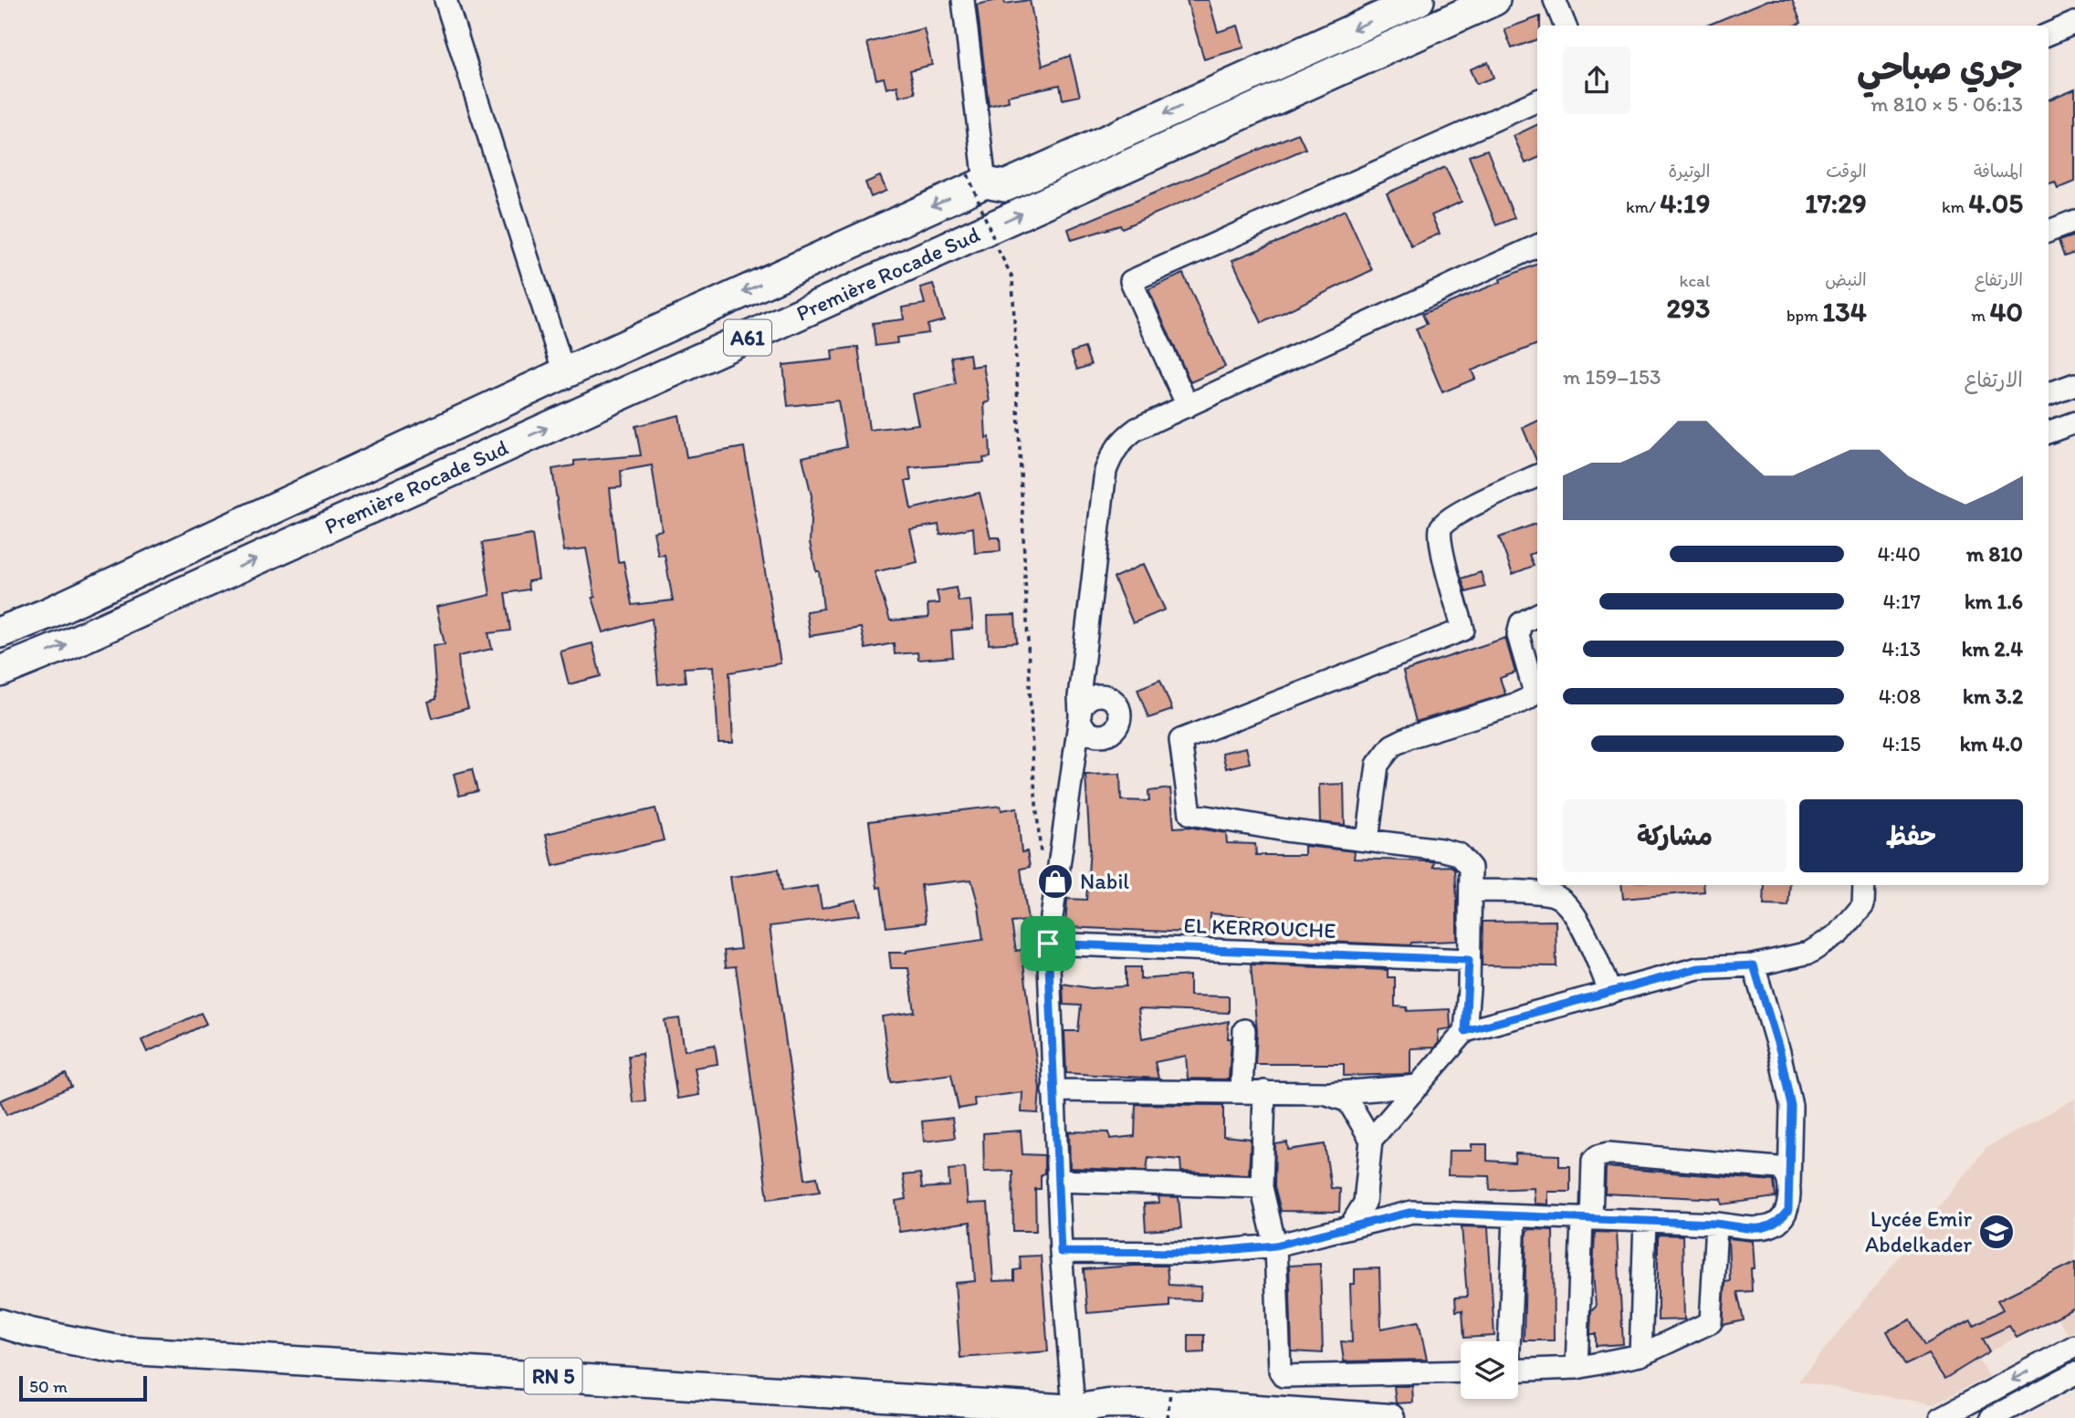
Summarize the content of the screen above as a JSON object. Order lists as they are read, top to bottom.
{
  "streets": {
    "highway": ["Première Rocade Sud", "A61"],
    "main road": ["RN 5"],
    "street": ["EL KERROUCHE"]
  },
  "places": {
    "shop": ["Nabil"],
    "school or university": ["Lycée Emir Abdelkader"]
  },
  "scale_bar": "50 m",
  "page": {
    "heading": ["جري صباحي", "06:13 · 5 × 810 m"],
    "stats": [
      ["المسافة", "4.05 km"],
      ["الوقت", "17:29"],
      ["الوتيرة", "4:19 /km"],
      ["الارتفاع", "40 m"],
      ["النبض", "134 bpm"],
      ["kcal", "293"]
    ],
    "chart": ["الارتفاع", "153–159 m"],
    "list": [
      {
        "name": "810 m",
        "note": "4:40"
      },
      {
        "name": "1.6 km",
        "note": "4:17"
      },
      {
        "name": "2.4 km",
        "note": "4:13"
      },
      {
        "name": "3.2 km",
        "note": "4:08"
      },
      {
        "name": "4.0 km",
        "note": "4:15"
      }
    ],
    "buttons": ["حفظ", "مشاركة"],
    "scale": "50 m"
  }
}
